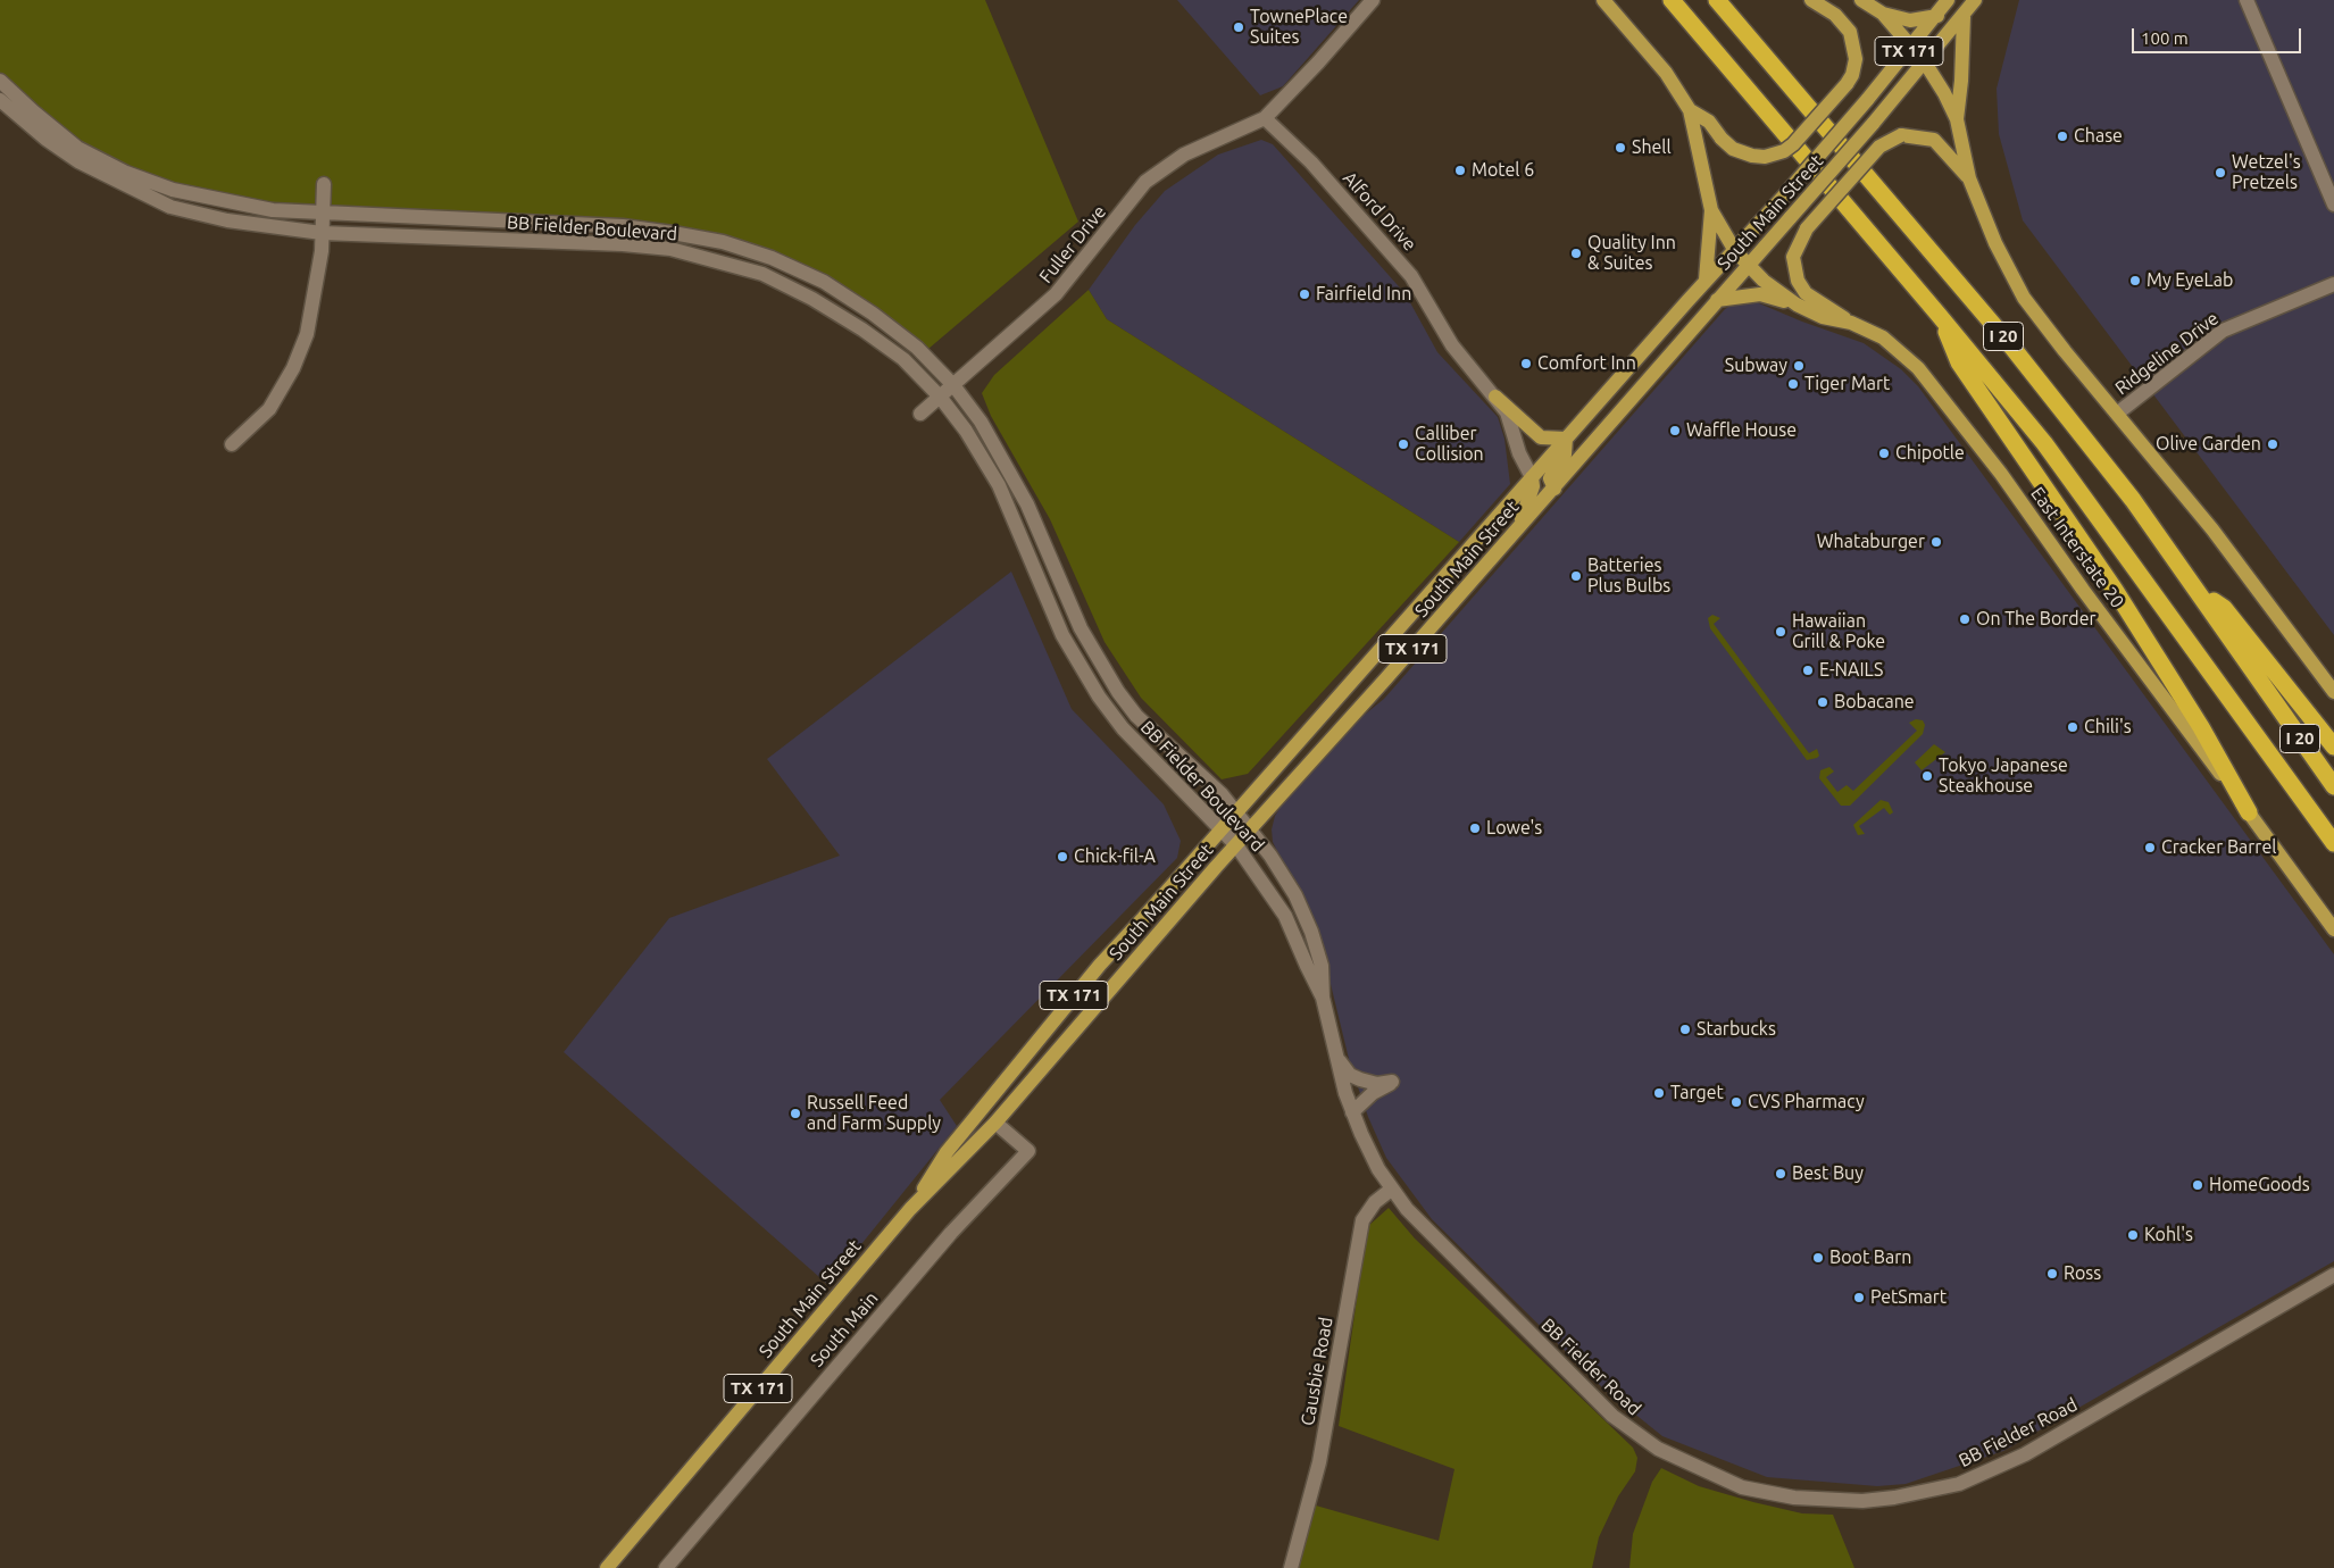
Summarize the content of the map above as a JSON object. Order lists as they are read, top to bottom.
{
  "streets": {
    "highway": ["I 20"],
    "main road": ["TX 171", "South Main Street", "East Interstate 20"],
    "street": [
      "Alford Drive",
      "BB Fielder Boulevard",
      "Fuller Drive",
      "Ridgeline Drive",
      "South Main",
      "BB Fielder Road",
      "Causbie Road"
    ]
  },
  "crossings": [
    ["Alford Drive", "South Main Street"],
    ["Alford Drive", "Fuller Drive"],
    ["South Main Street", "BB Fielder Boulevard"],
    ["South Main Street", "East Interstate 20"],
    ["South Main Street", "South Main"],
    ["BB Fielder Boulevard", "Fuller Drive"],
    ["BB Fielder Boulevard", "BB Fielder Road"],
    ["BB Fielder Road", "Causbie Road"]
  ],
  "places": [
    "TownePlace Suites",
    "Chase",
    "Shell",
    "Motel 6",
    "Wetzel's Pretzels",
    "Quality Inn & Suites",
    "My EyeLab",
    "Fairfield Inn",
    "Comfort Inn",
    "Subway",
    "Tiger Mart",
    "Waffle House",
    "Calliber Collision",
    "Olive Garden",
    "Chipotle",
    "Whataburger",
    "Batteries Plus Bulbs",
    "On The Border",
    "Hawaiian Grill & Poke",
    "E-NAILS",
    "Bobacane",
    "Chili's",
    "Tokyo Japanese Steakhouse",
    "Lowe's",
    "Cracker Barrel",
    "Chick-fil-A",
    "Starbucks",
    "Target",
    "CVS Pharmacy",
    "Russell Feed and Farm Supply",
    "Best Buy",
    "HomeGoods",
    "Kohl's",
    "Boot Barn",
    "Ross",
    "PetSmart"
  ],
  "scale_bar": "100 m"
}
